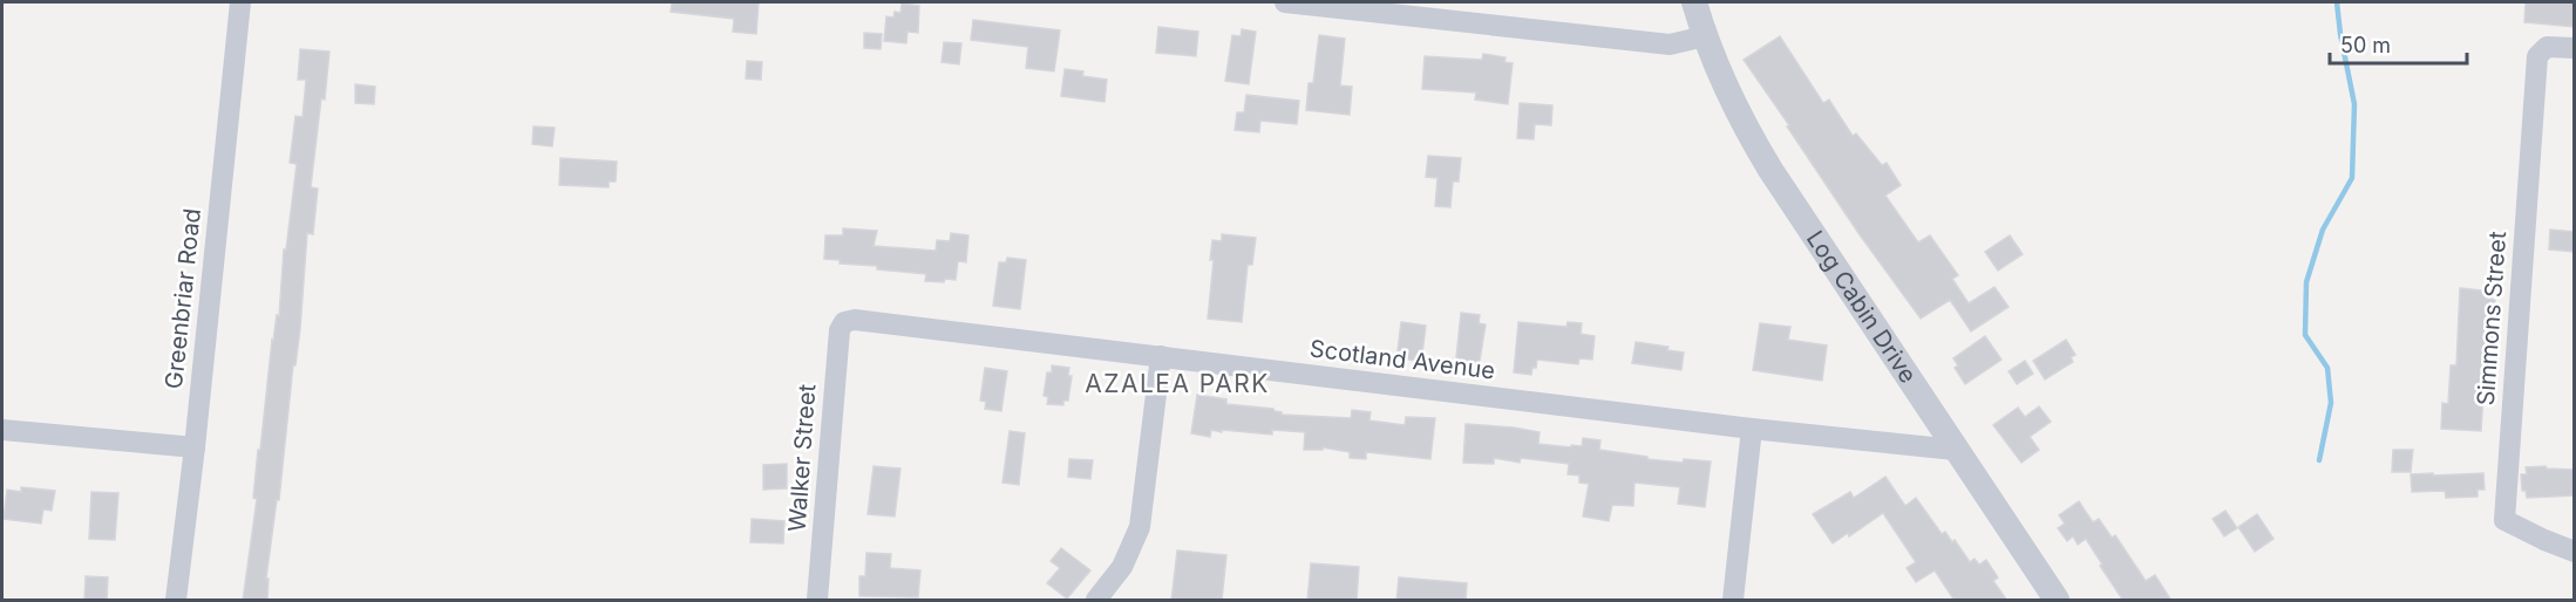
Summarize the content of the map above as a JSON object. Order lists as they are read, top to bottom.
{
  "streets": {
    "street": [
      "Greenbriar Road",
      "Log Cabin Drive",
      "Simmons Street",
      "Scotland Avenue",
      "Walker Street"
    ]
  },
  "crossings": [
    ["Log Cabin Drive", "Scotland Avenue"],
    ["Scotland Avenue", "Walker Street"]
  ],
  "districts": ["AZALEA PARK"],
  "scale_bar": "50 m"
}
